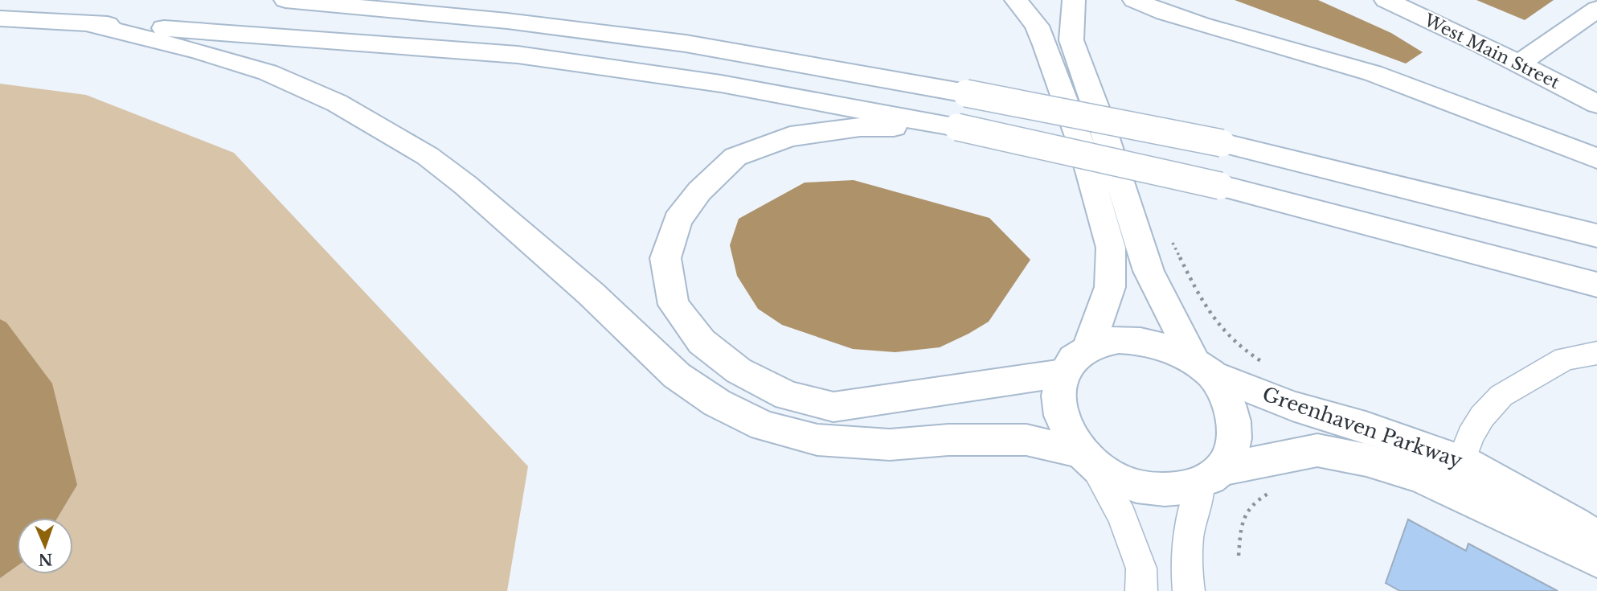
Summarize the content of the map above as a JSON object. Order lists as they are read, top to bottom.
{
  "streets": {
    "main road": ["West Main Street", "Greenhaven Parkway"]
  },
  "north": "bottom"
}
